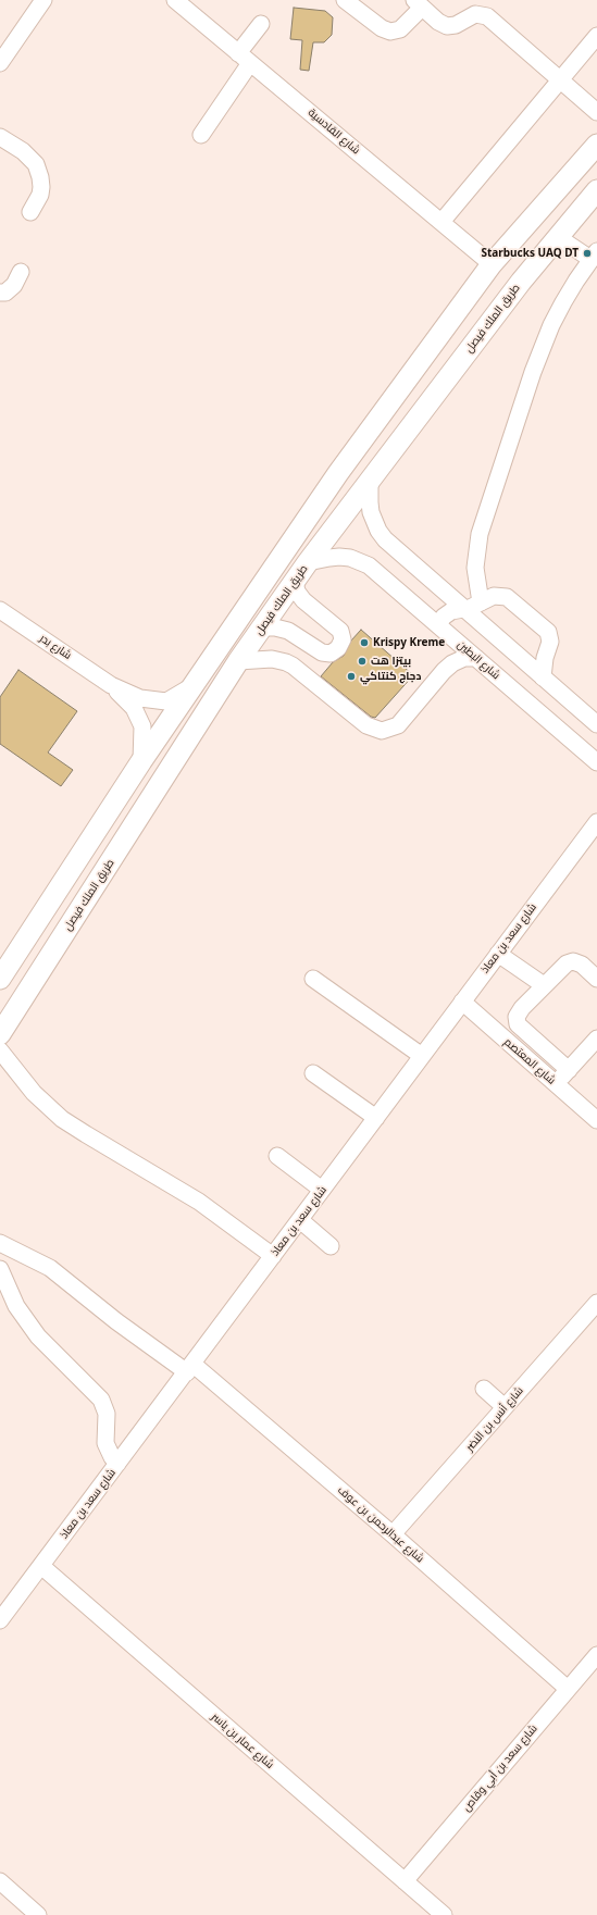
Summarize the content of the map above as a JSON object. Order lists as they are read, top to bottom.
{
  "streets": {
    "main road": ["طريق الملك فيصل"],
    "street": [
      "شارع القادسية",
      "شارع بدر",
      "شارع البطين",
      "شارع سعد بن معاذ",
      "شارع المعتصم",
      "شارع أنس بن النضر",
      "شارع عبدالرحمن بن عوف",
      "شارع عمار بن ياسر",
      "شارع سعد بن أبي وقاص"
    ]
  },
  "crossings": [
    ["طريق الملك فيصل", "شارع البطين"],
    ["شارع سعد بن معاذ", "شارع المعتصم"],
    ["شارع سعد بن معاذ", "شارع عبدالرحمن بن عوف"],
    ["شارع سعد بن معاذ", "شارع عمار بن ياسر"],
    ["شارع أنس بن النضر", "شارع عبدالرحمن بن عوف"],
    ["شارع عبدالرحمن بن عوف", "شارع سعد بن أبي وقاص"],
    ["شارع عمار بن ياسر", "شارع سعد بن أبي وقاص"]
  ],
  "places": [
    "Starbucks UAQ DT",
    "Krispy Kreme",
    "بيتزا هت",
    "دجاج كنتاكي"
  ]
}
